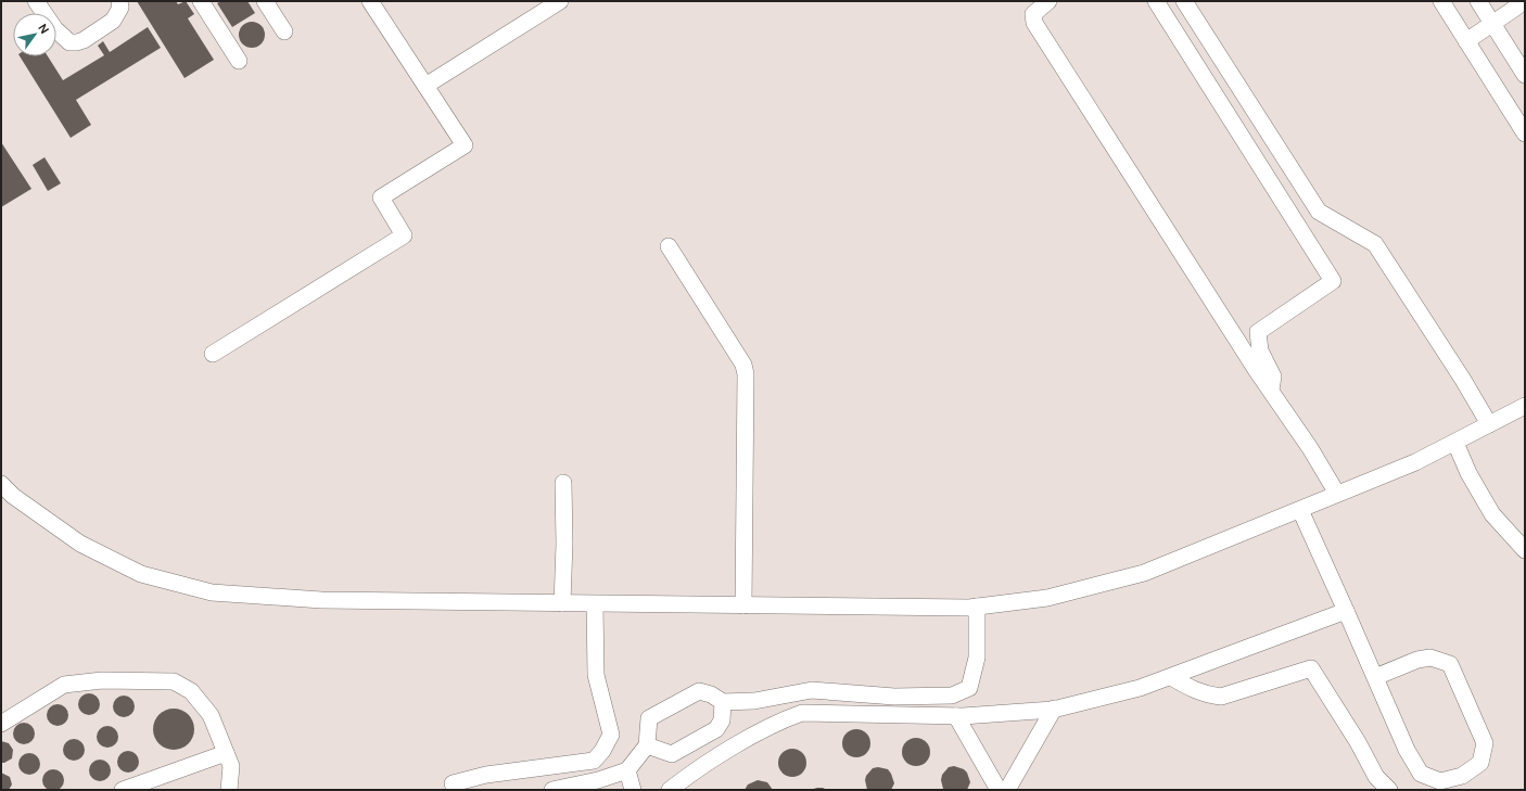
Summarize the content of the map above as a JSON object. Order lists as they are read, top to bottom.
{
  "north": "top right"
}
